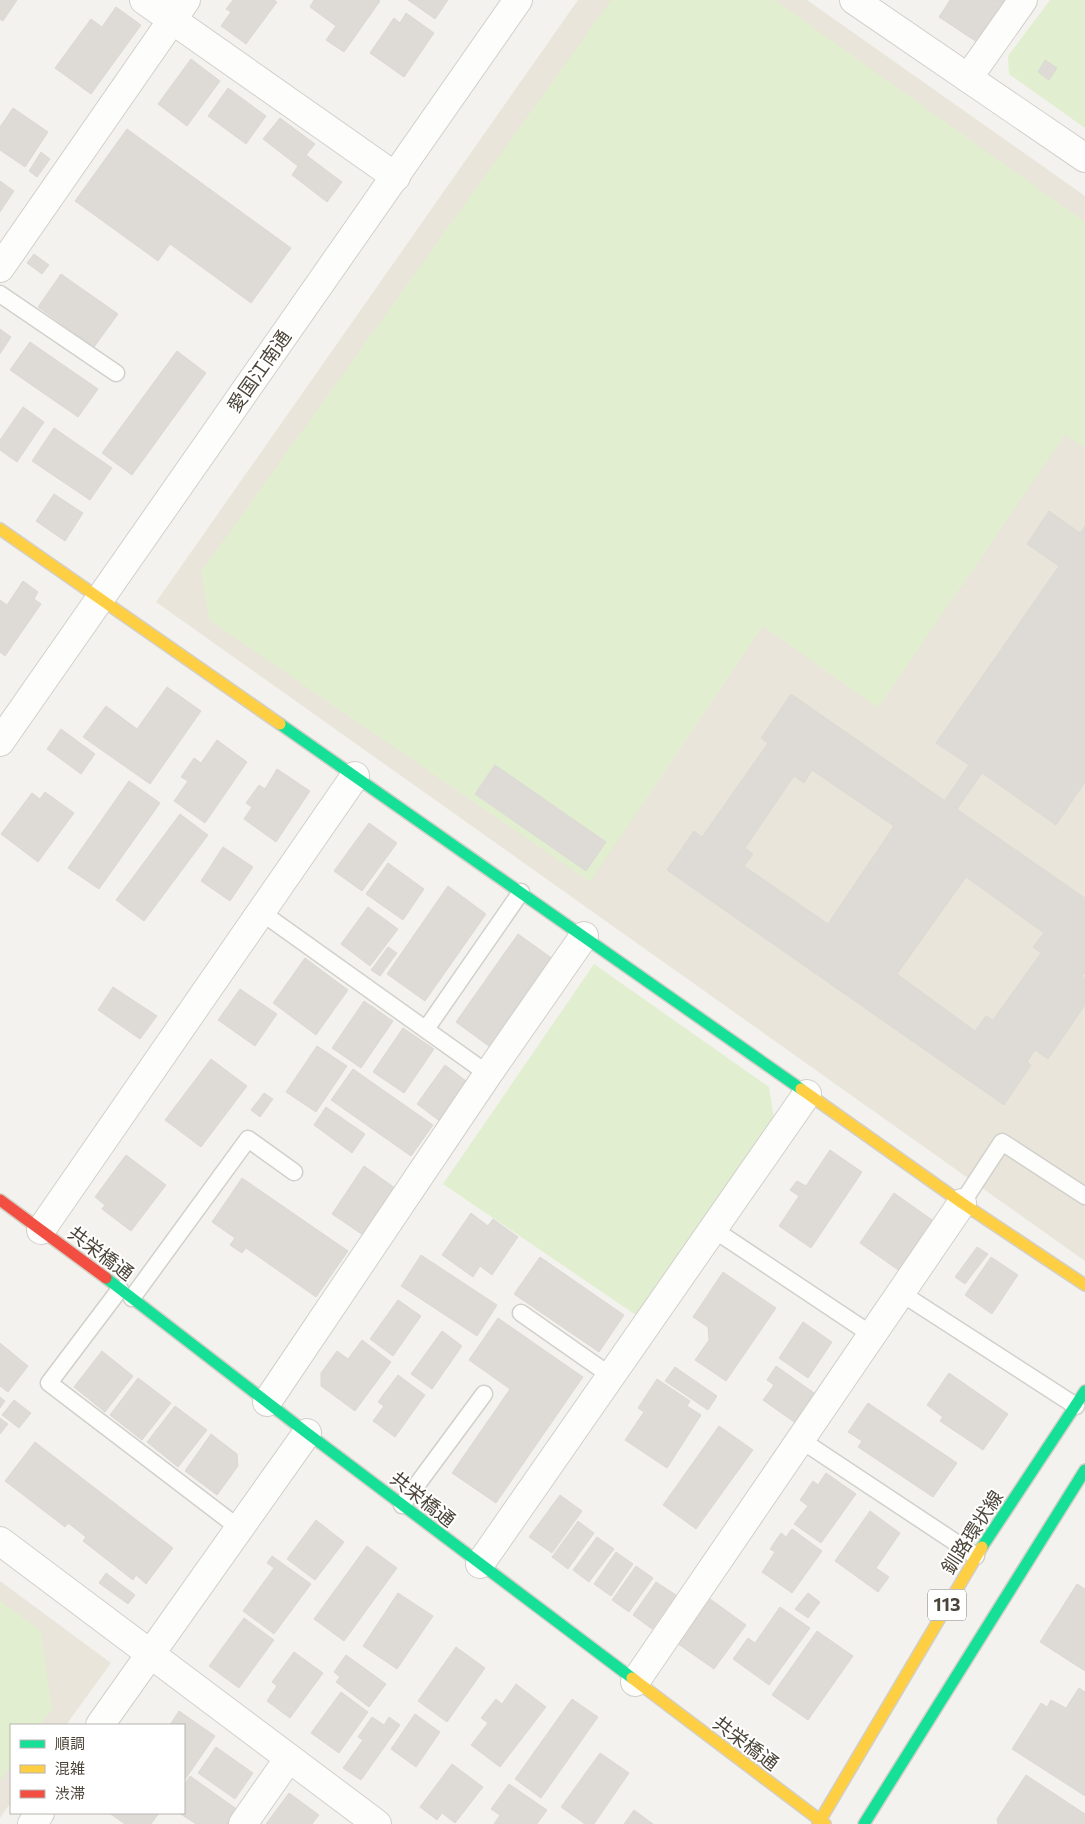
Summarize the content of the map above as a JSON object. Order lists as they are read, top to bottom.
{
  "streets": {
    "street": [
      "愛国江南通",
      "共栄橋通",
      "釧路環状線",
      "113"
    ]
  },
  "crossings": [
    ["共栄橋通", "釧路環状線"]
  ],
  "legend": ["順調", "混雑", "渋滞"]
}
